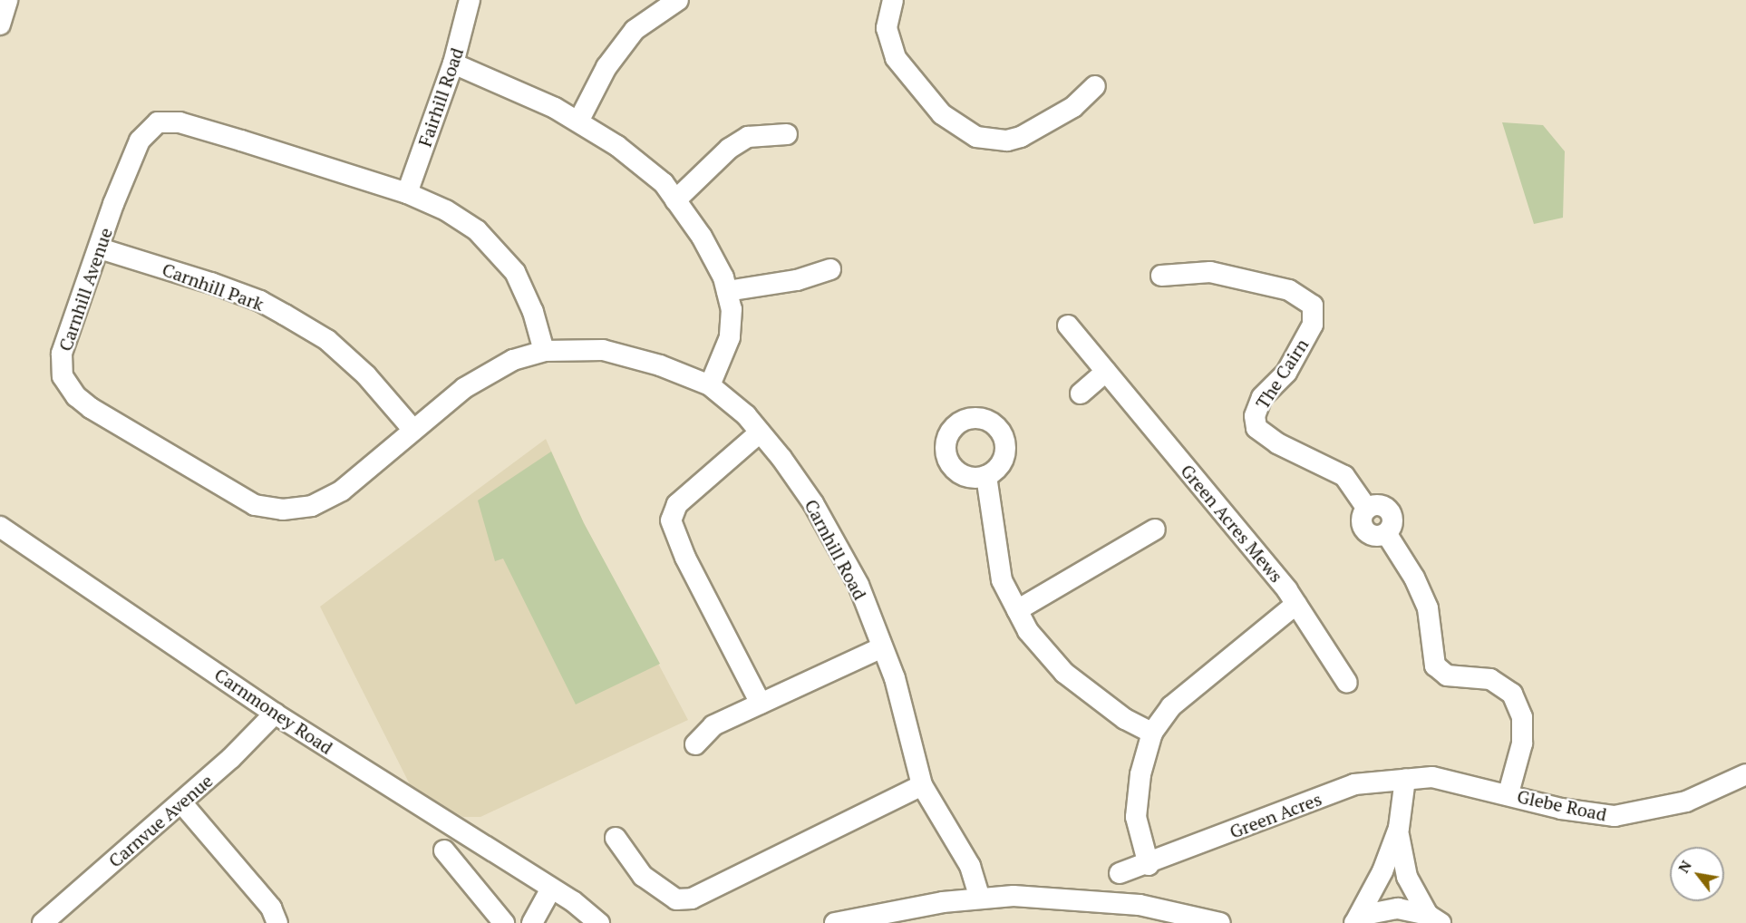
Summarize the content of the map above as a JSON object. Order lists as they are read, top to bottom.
{
  "streets": {
    "street": [
      "Fairhill Road",
      "Carnhill Park",
      "Carnhill Avenue",
      "The Cairn",
      "Green Acres Mews",
      "Carnhill Road",
      "Carnmoney Road",
      "Glebe Road",
      "Green Acres",
      "Carnvue Avenue"
    ]
  },
  "crossings": [
    ["Fairhill Road", "Carnhill Avenue"],
    ["Carnhill Park", "Carnhill Avenue"],
    ["Carnhill Avenue", "Carnhill Road"],
    ["The Cairn", "Glebe Road"],
    ["Carnmoney Road", "Carnvue Avenue"],
    ["Glebe Road", "Green Acres"]
  ],
  "north": "top left"
}
